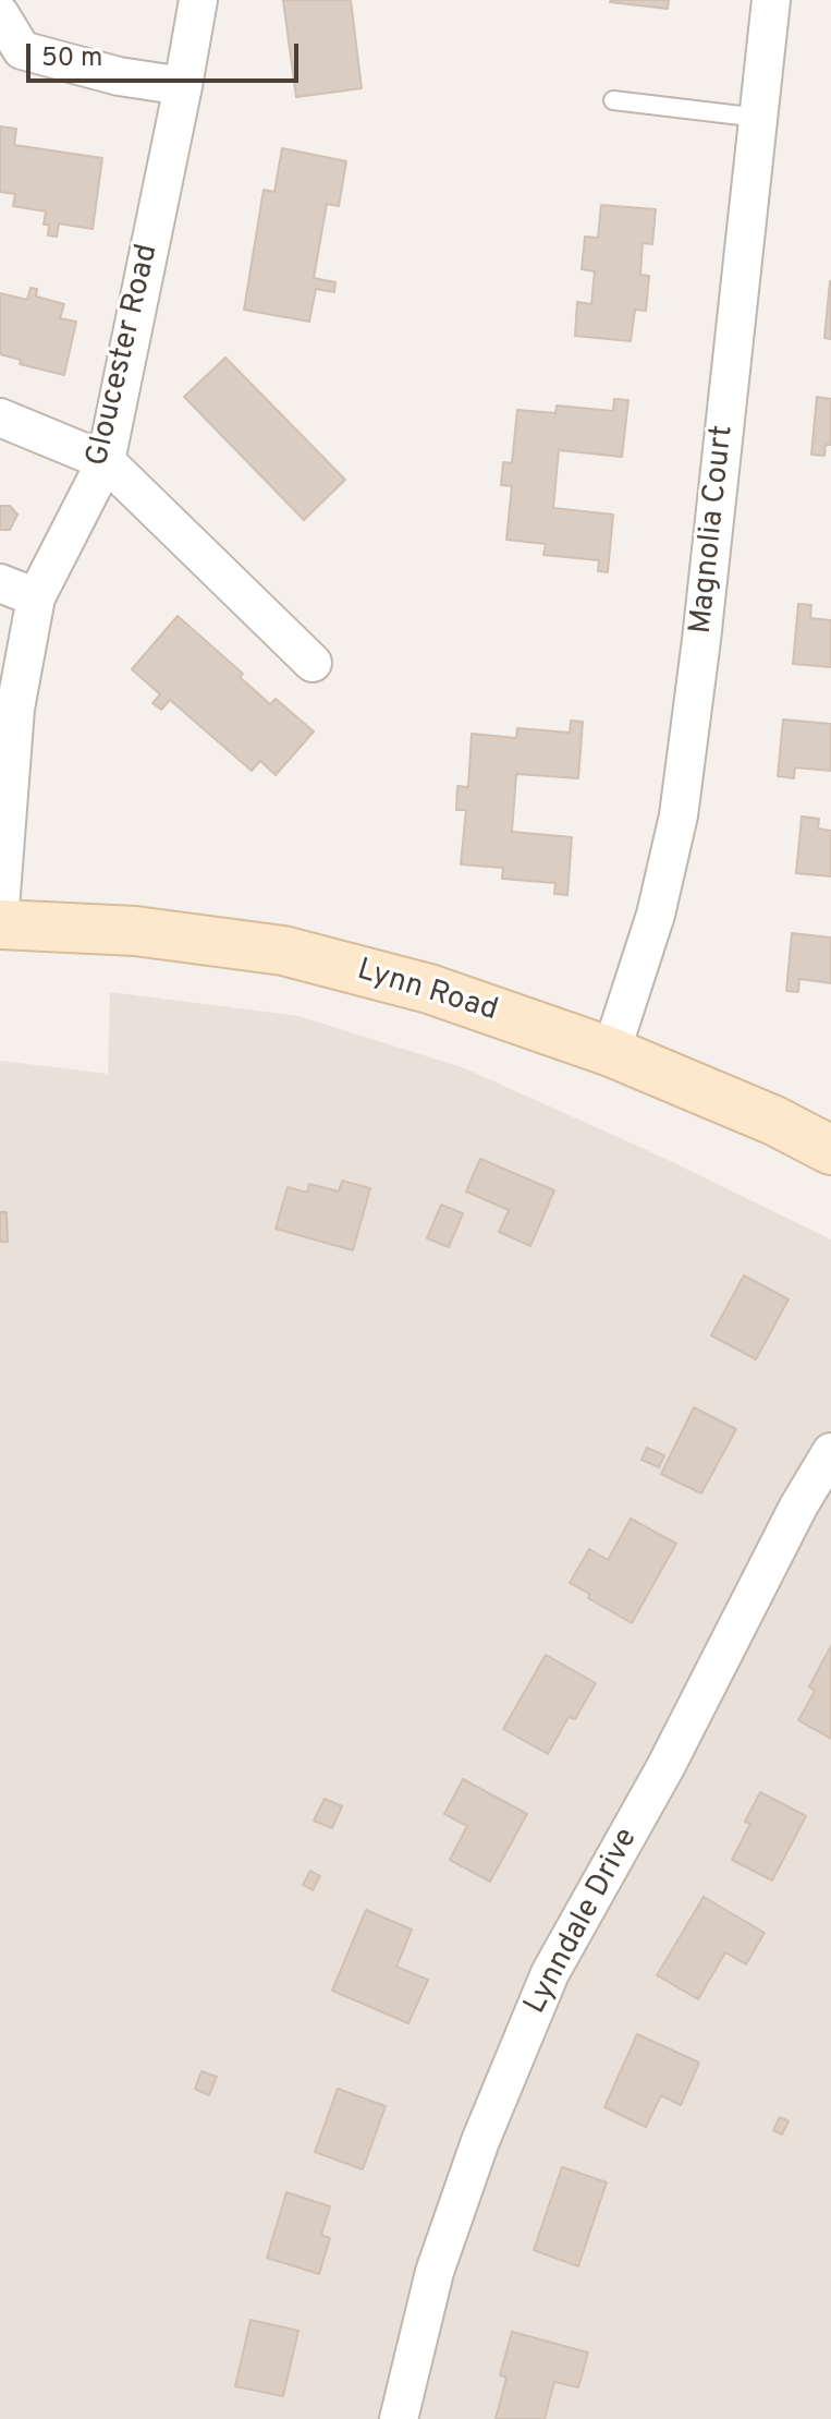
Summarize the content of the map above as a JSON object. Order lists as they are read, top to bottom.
{
  "streets": {
    "main road": ["Lynn Road"],
    "street": ["Gloucester Road", "Magnolia Court", "Lynndale Drive"]
  },
  "crossings": [
    ["Magnolia Court", "Lynn Road"]
  ],
  "scale_bar": "50 m"
}
